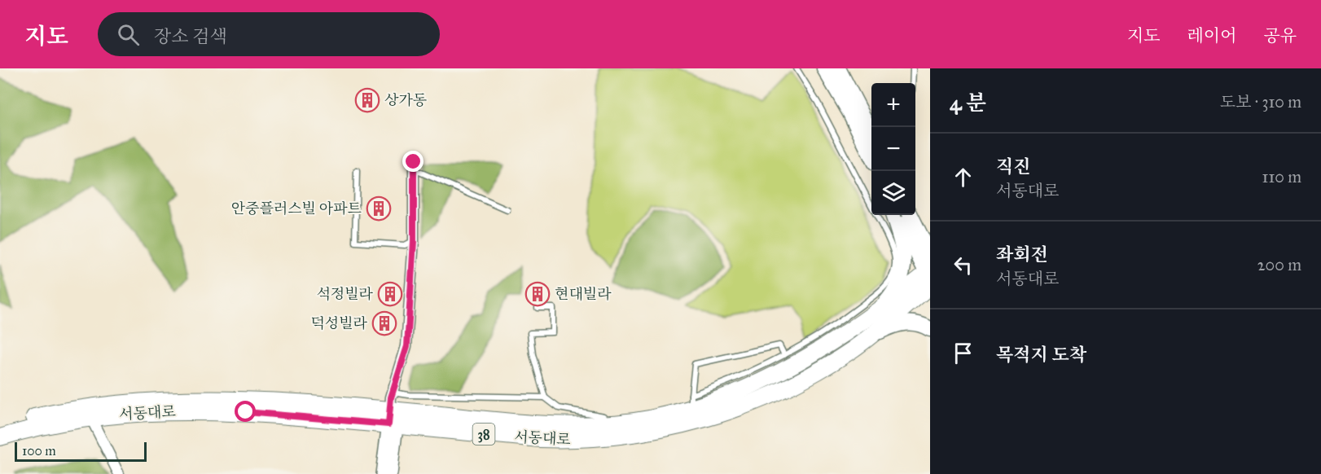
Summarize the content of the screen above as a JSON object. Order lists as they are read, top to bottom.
{
  "streets": {
    "main road": ["서동대로", "38"]
  },
  "places": {
    "building": [
      "상가동",
      "안중플러스빌 아파트",
      "석정빌라",
      "현대빌라",
      "덕성빌라"
    ]
  },
  "scale_bar": "100 m",
  "page": {
    "header": "지도",
    "search": "장소 검색",
    "nav": ["지도", "레이어", "공유"],
    "heading": ["4 분", "도보 · 310 m"],
    "map_buttons": ["+", "−"],
    "list": [
      ["직진", "서동대로", "110 m"],
      ["좌회전", "서동대로", "200 m"],
      "목적지 도착"
    ],
    "scale": "100 m"
  }
}
